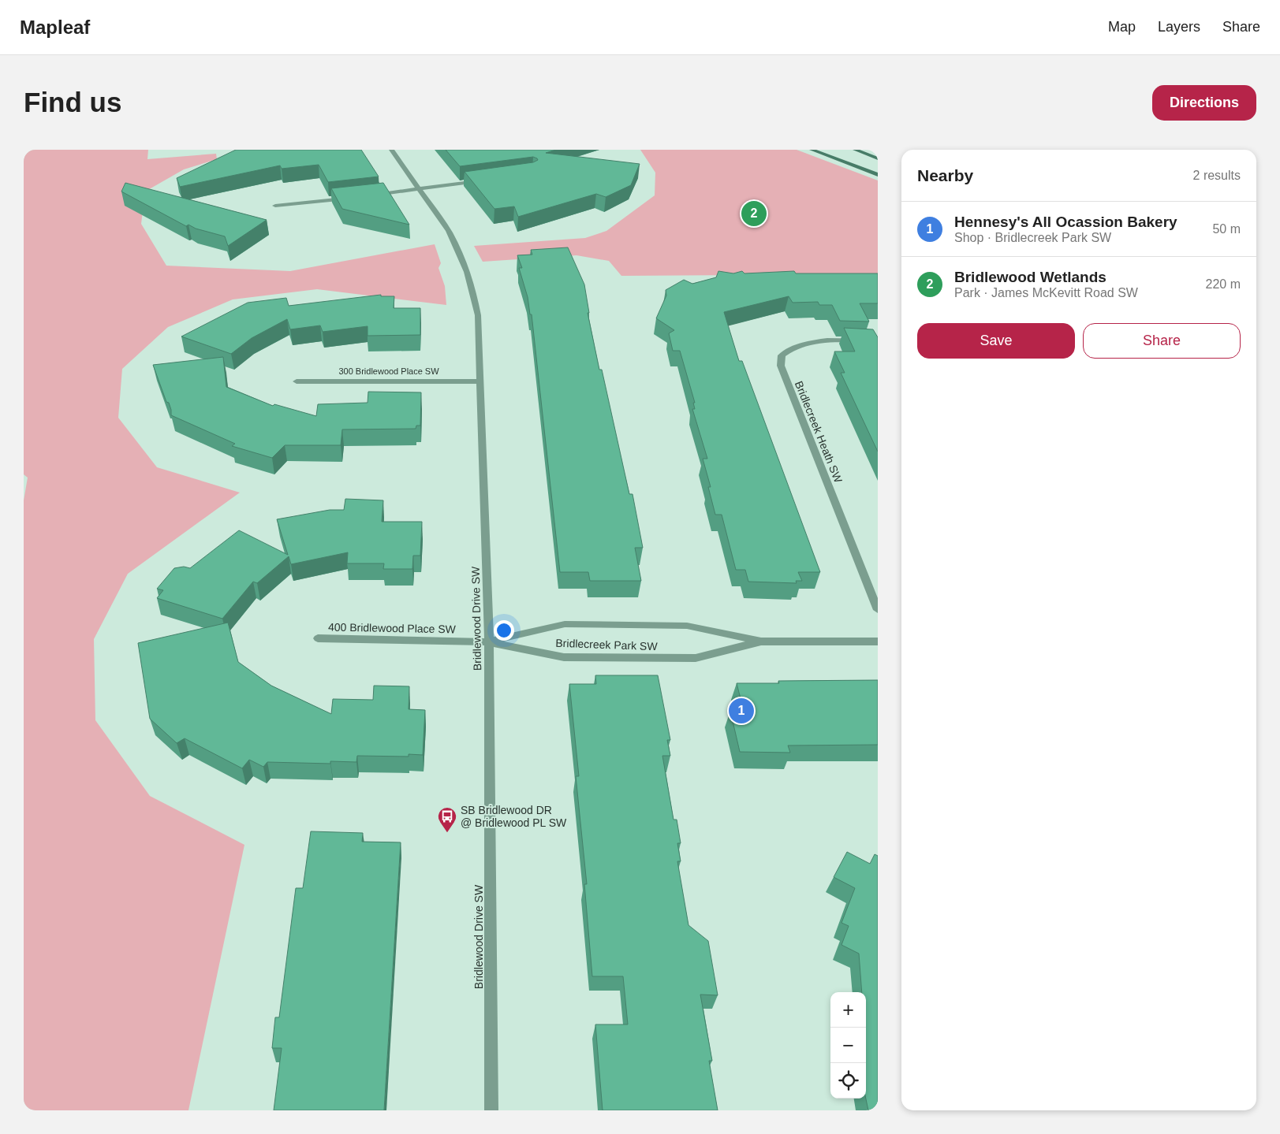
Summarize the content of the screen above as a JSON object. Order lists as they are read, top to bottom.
{
  "streets": {
    "street": [
      "300 Bridlewood Place SW",
      "Bridlecreek Heath SW",
      "Bridlewood Drive SW",
      "400 Bridlewood Place SW",
      "Bridlecreek Park SW"
    ]
  },
  "crossings": [
    ["300 Bridlewood Place SW", "Bridlewood Drive SW"],
    ["Bridlewood Drive SW", "400 Bridlewood Place SW"],
    ["Bridlewood Drive SW", "Bridlecreek Park SW"],
    ["400 Bridlewood Place SW", "Bridlecreek Park SW"]
  ],
  "places": {
    "bus stop": ["SB Bridlewood DR @ Bridlewood PL SW"]
  },
  "page": {
    "header": "Mapleaf",
    "nav": ["Map", "Layers", "Share"],
    "buttons": [
      "Directions",
      ["Save", "Share"]
    ],
    "title": "Find us",
    "heading": ["Nearby", "2 results"],
    "pins": ["2", "1"],
    "list": [
      {
        "mark": "1",
        "name": "Hennesy's All Ocassion Bakery",
        "note": "Shop · Bridlecreek Park SW",
        "value": "50 m"
      },
      {
        "mark": "2",
        "name": "Bridlewood Wetlands",
        "note": "Park · James McKevitt Road SW",
        "value": "220 m"
      }
    ],
    "map_buttons": ["+", "−"]
  }
}
